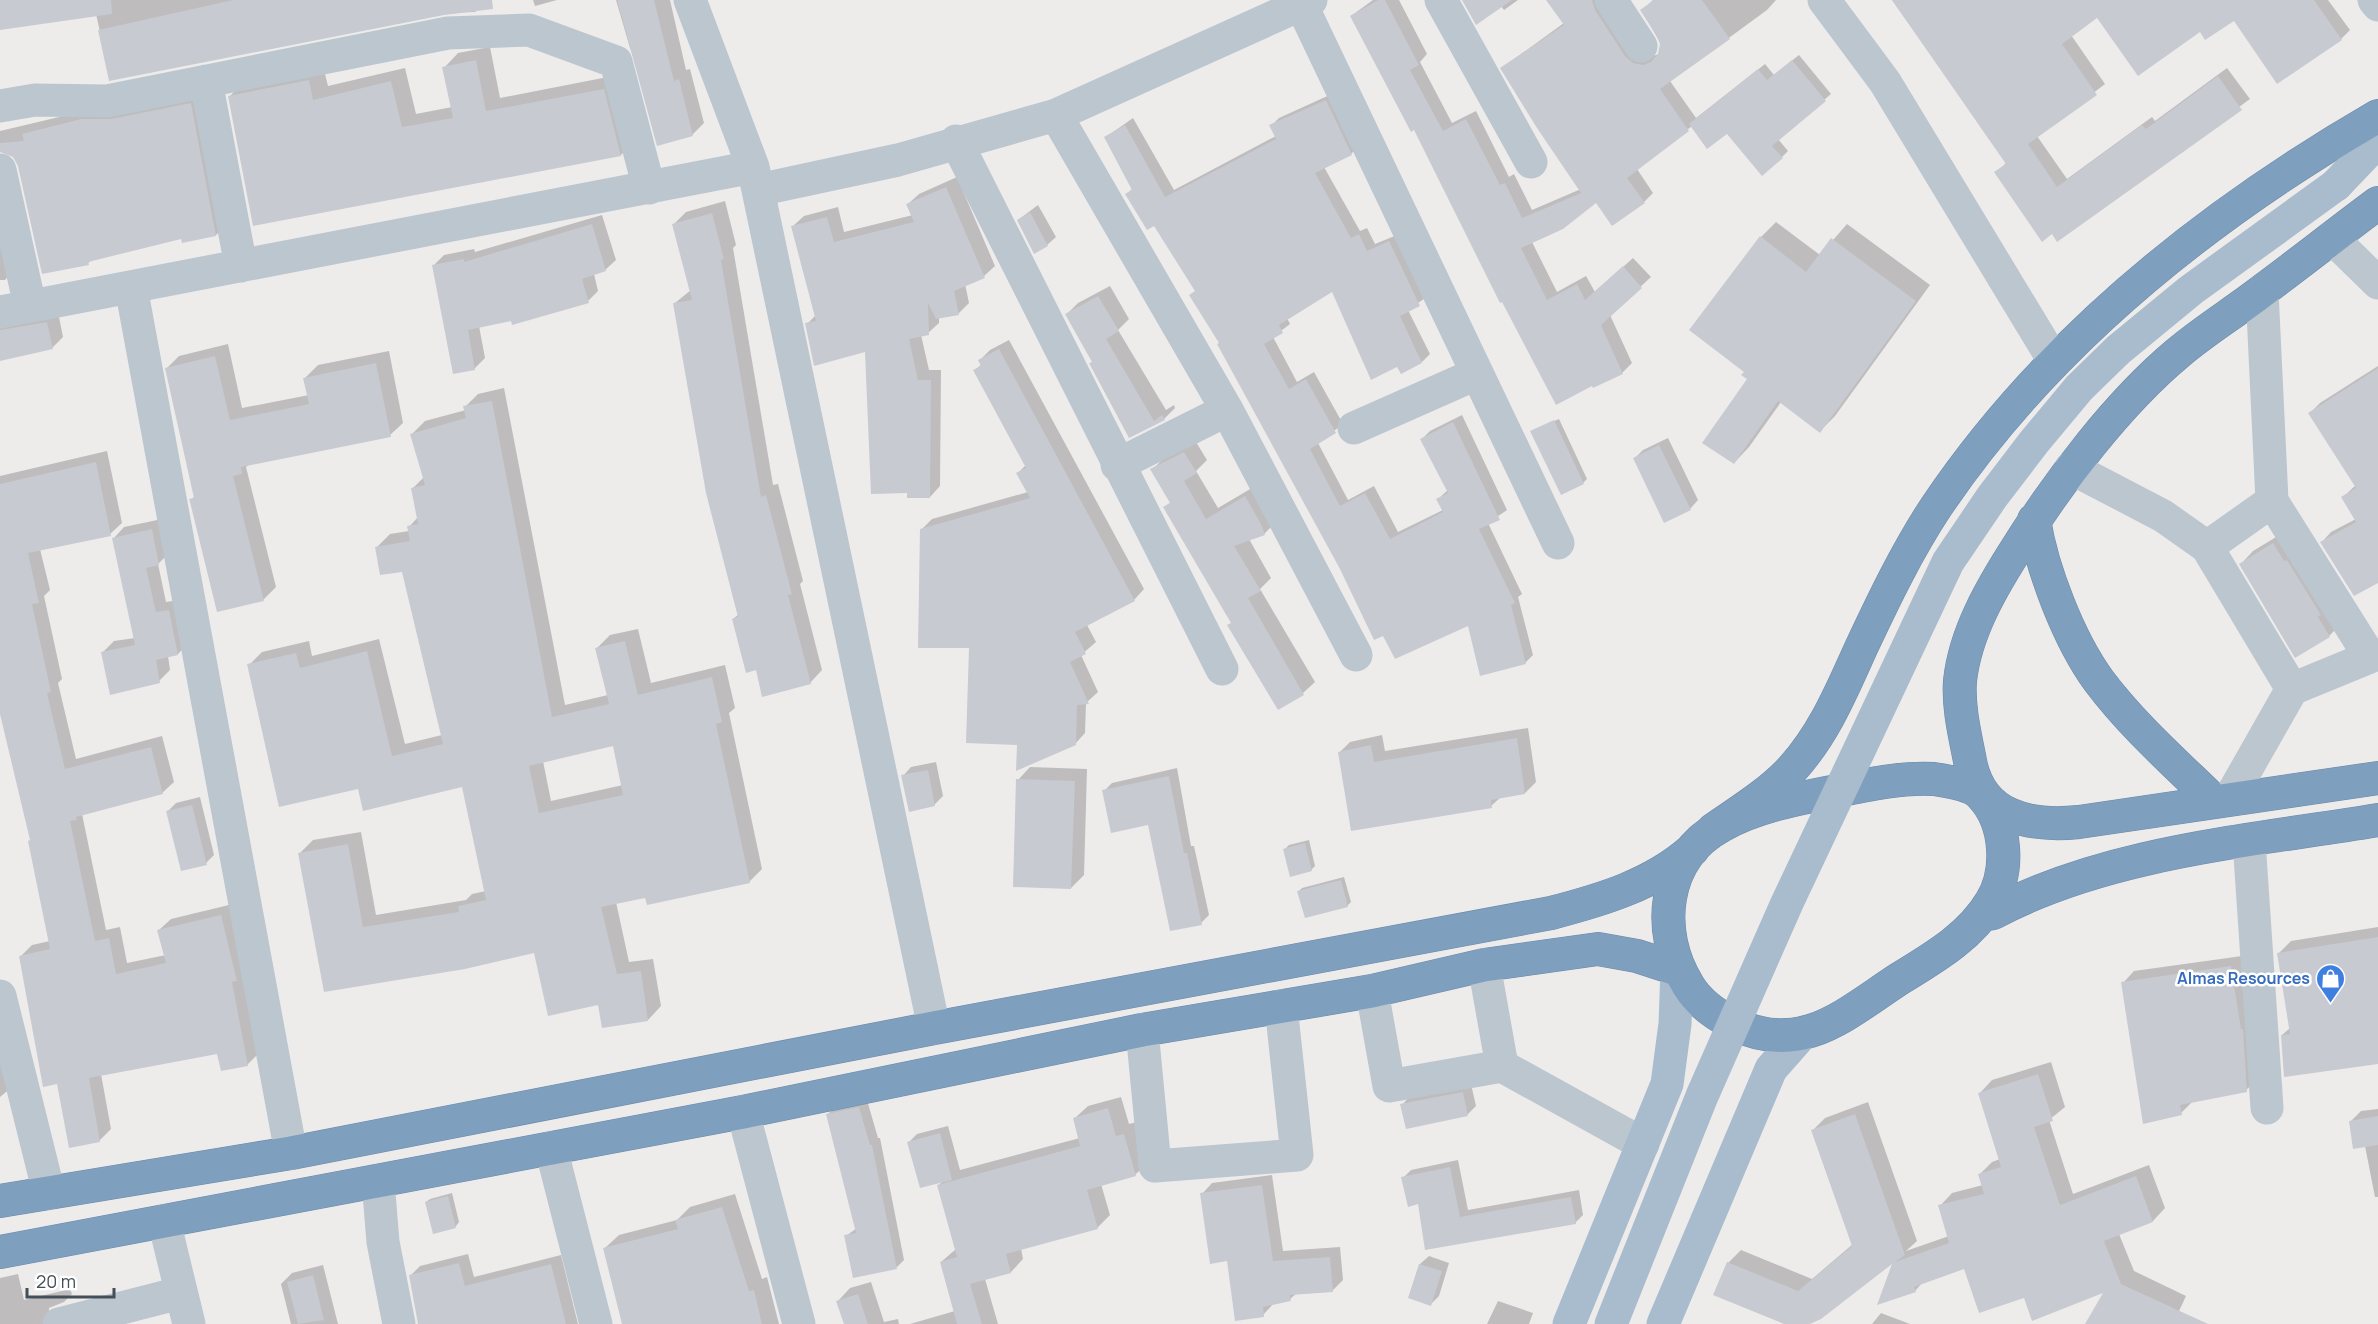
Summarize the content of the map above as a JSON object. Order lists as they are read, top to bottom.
{
  "places": {
    "shop": ["Almas Resources"]
  },
  "scale_bar": "20 m"
}
